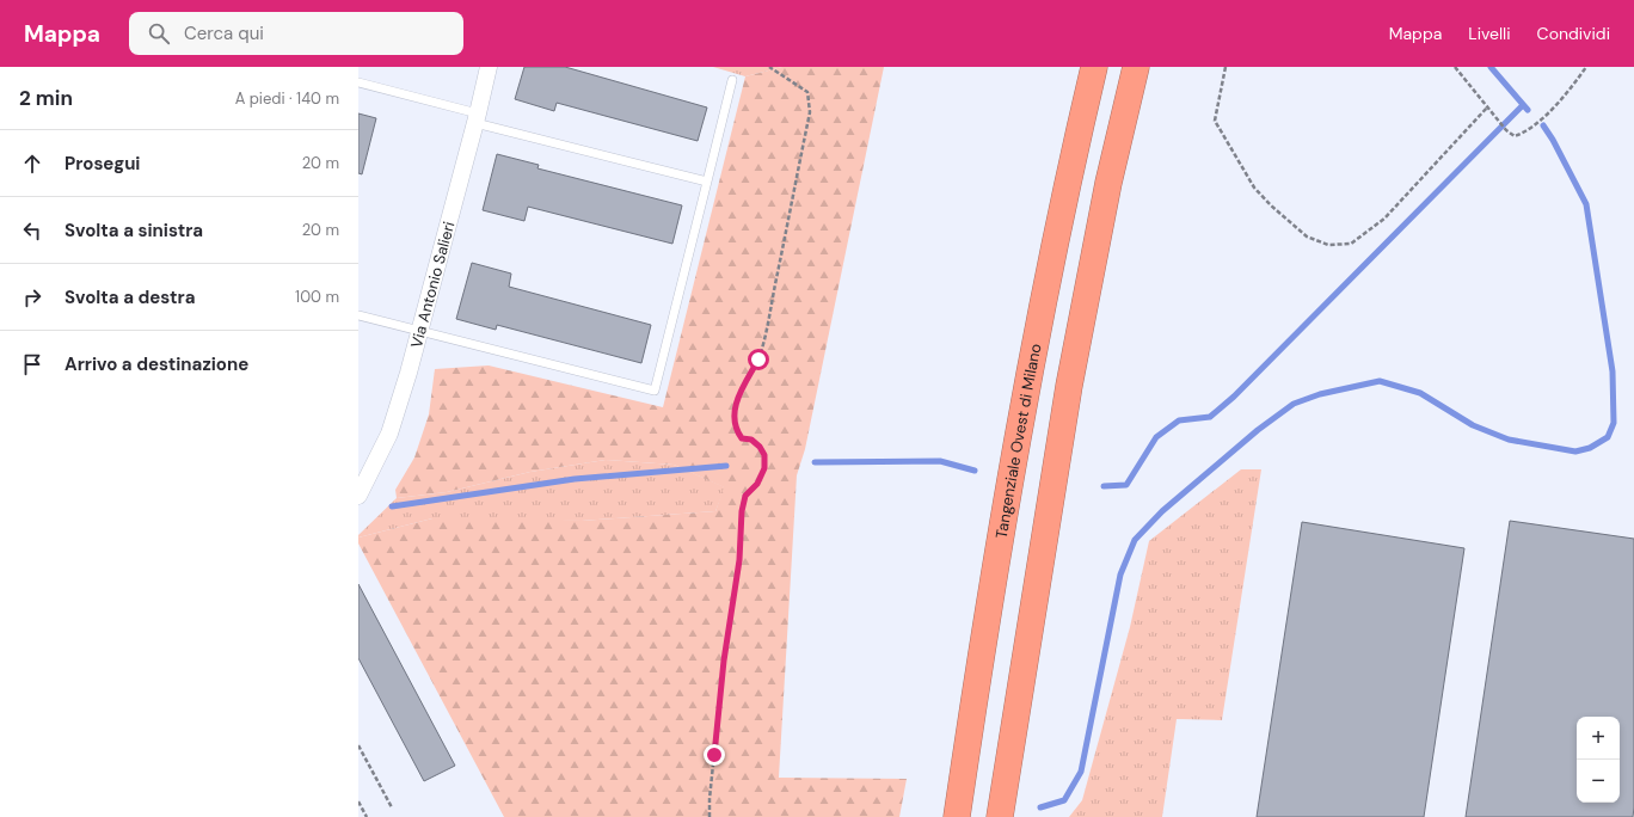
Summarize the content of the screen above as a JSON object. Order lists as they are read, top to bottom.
{
  "streets": {
    "highway": ["Tangenziale Ovest di Milano"],
    "street": ["Via Antonio Salieri"]
  },
  "page": {
    "header": "Mappa",
    "search": "Cerca qui",
    "nav": ["Mappa", "Livelli", "Condividi"],
    "heading": ["2 min", "A piedi · 140 m"],
    "list": [
      ["Prosegui", "20 m"],
      ["Svolta a sinistra", "20 m"],
      ["Svolta a destra", "100 m"],
      "Arrivo a destinazione"
    ],
    "map_buttons": ["+", "−"]
  }
}
